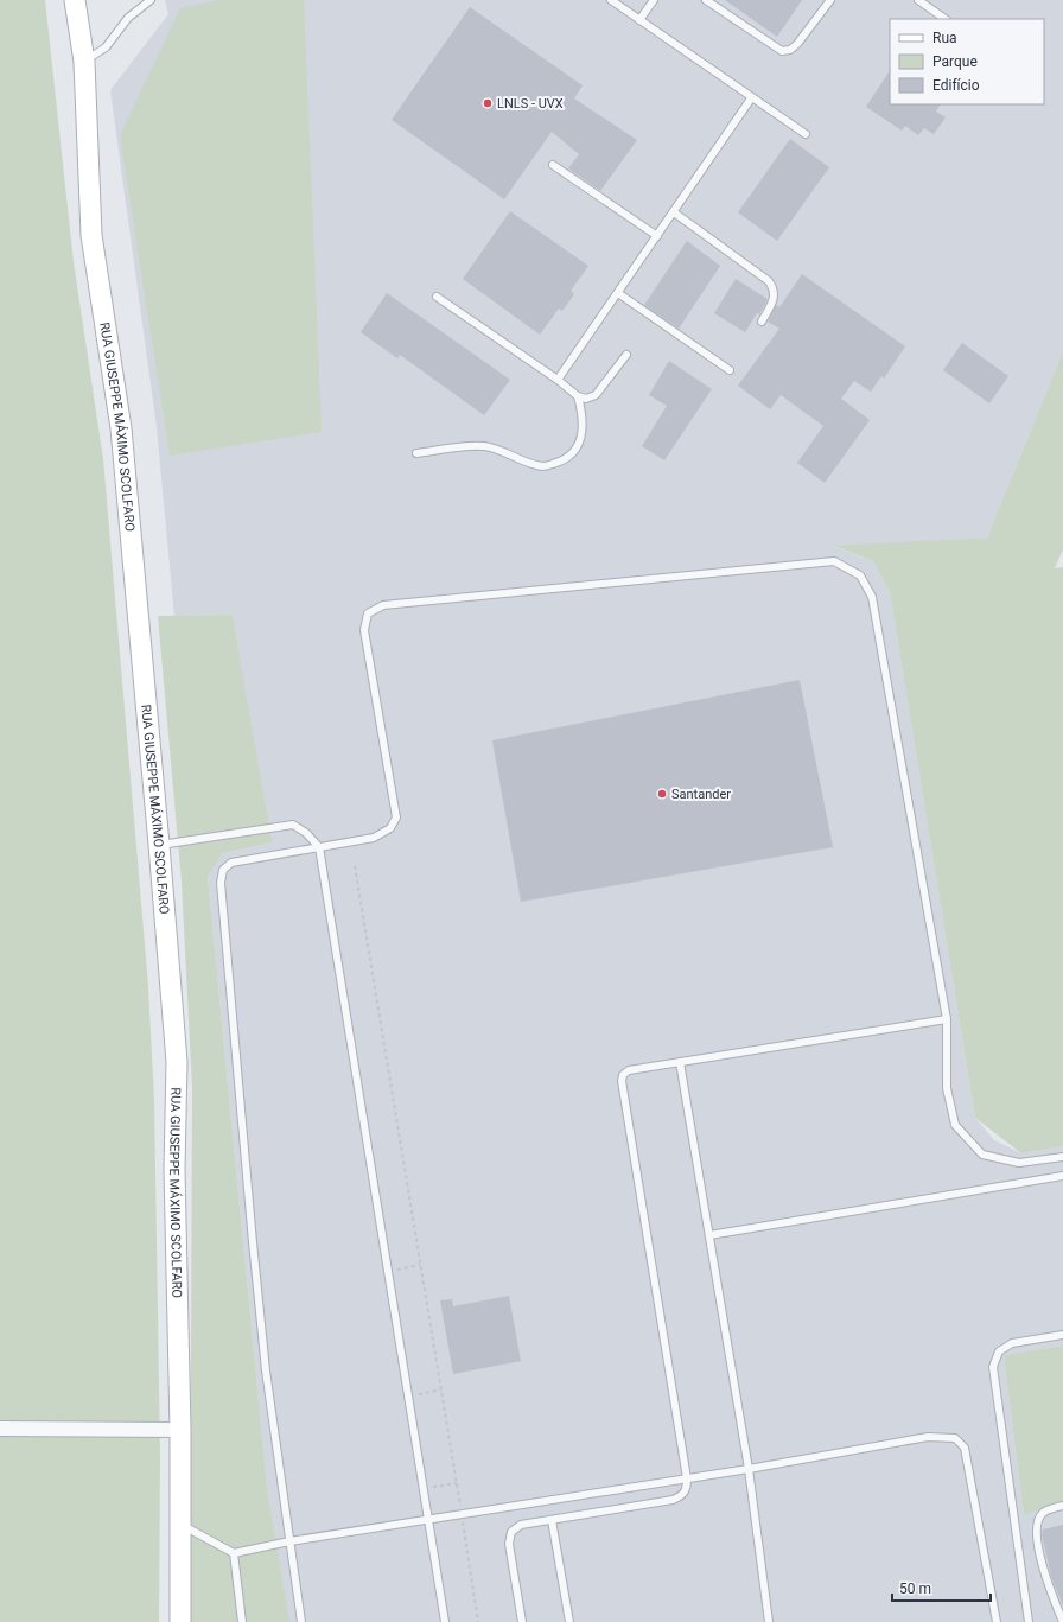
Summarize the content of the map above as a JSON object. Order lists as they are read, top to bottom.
{
  "streets": {
    "main road": ["RUA GIUSEPPE MÁXIMO SCOLFARO"]
  },
  "places": ["LNLS - UVX", "Santander"],
  "legend": ["Rua", "Parque", "Edifício"],
  "scale_bar": "50 m"
}
